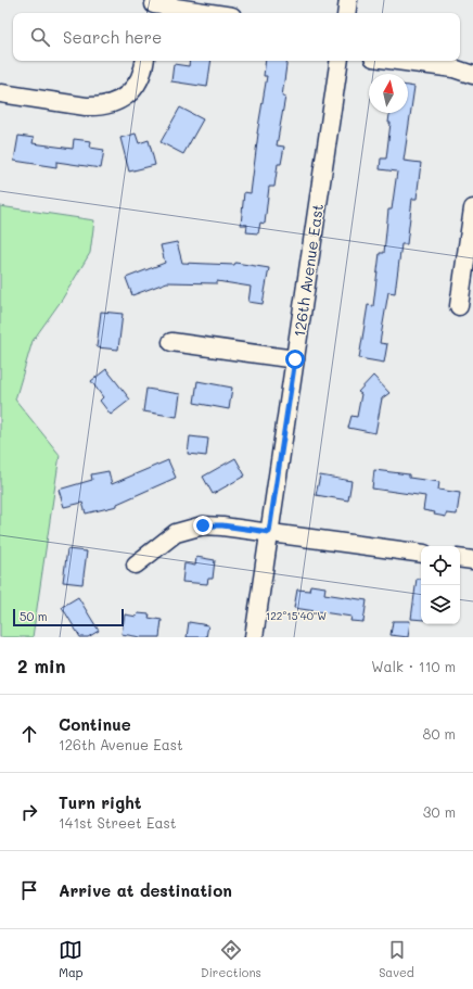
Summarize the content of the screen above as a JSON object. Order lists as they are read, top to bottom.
{
  "streets": {
    "street": ["126th Avenue East"]
  },
  "scale_bar": "50 m",
  "north": "top",
  "page": {
    "search": "Search here",
    "scale": "50 m",
    "heading": ["2 min", "Walk · 110 m"],
    "list": [
      ["Continue", "126th Avenue East", "80 m"],
      ["Turn right", "141st Street East", "30 m"],
      "Arrive at destination"
    ],
    "nav": ["Map", "Directions", "Saved"]
  },
  "coordinates": ["122°15'40\"W"]
}
